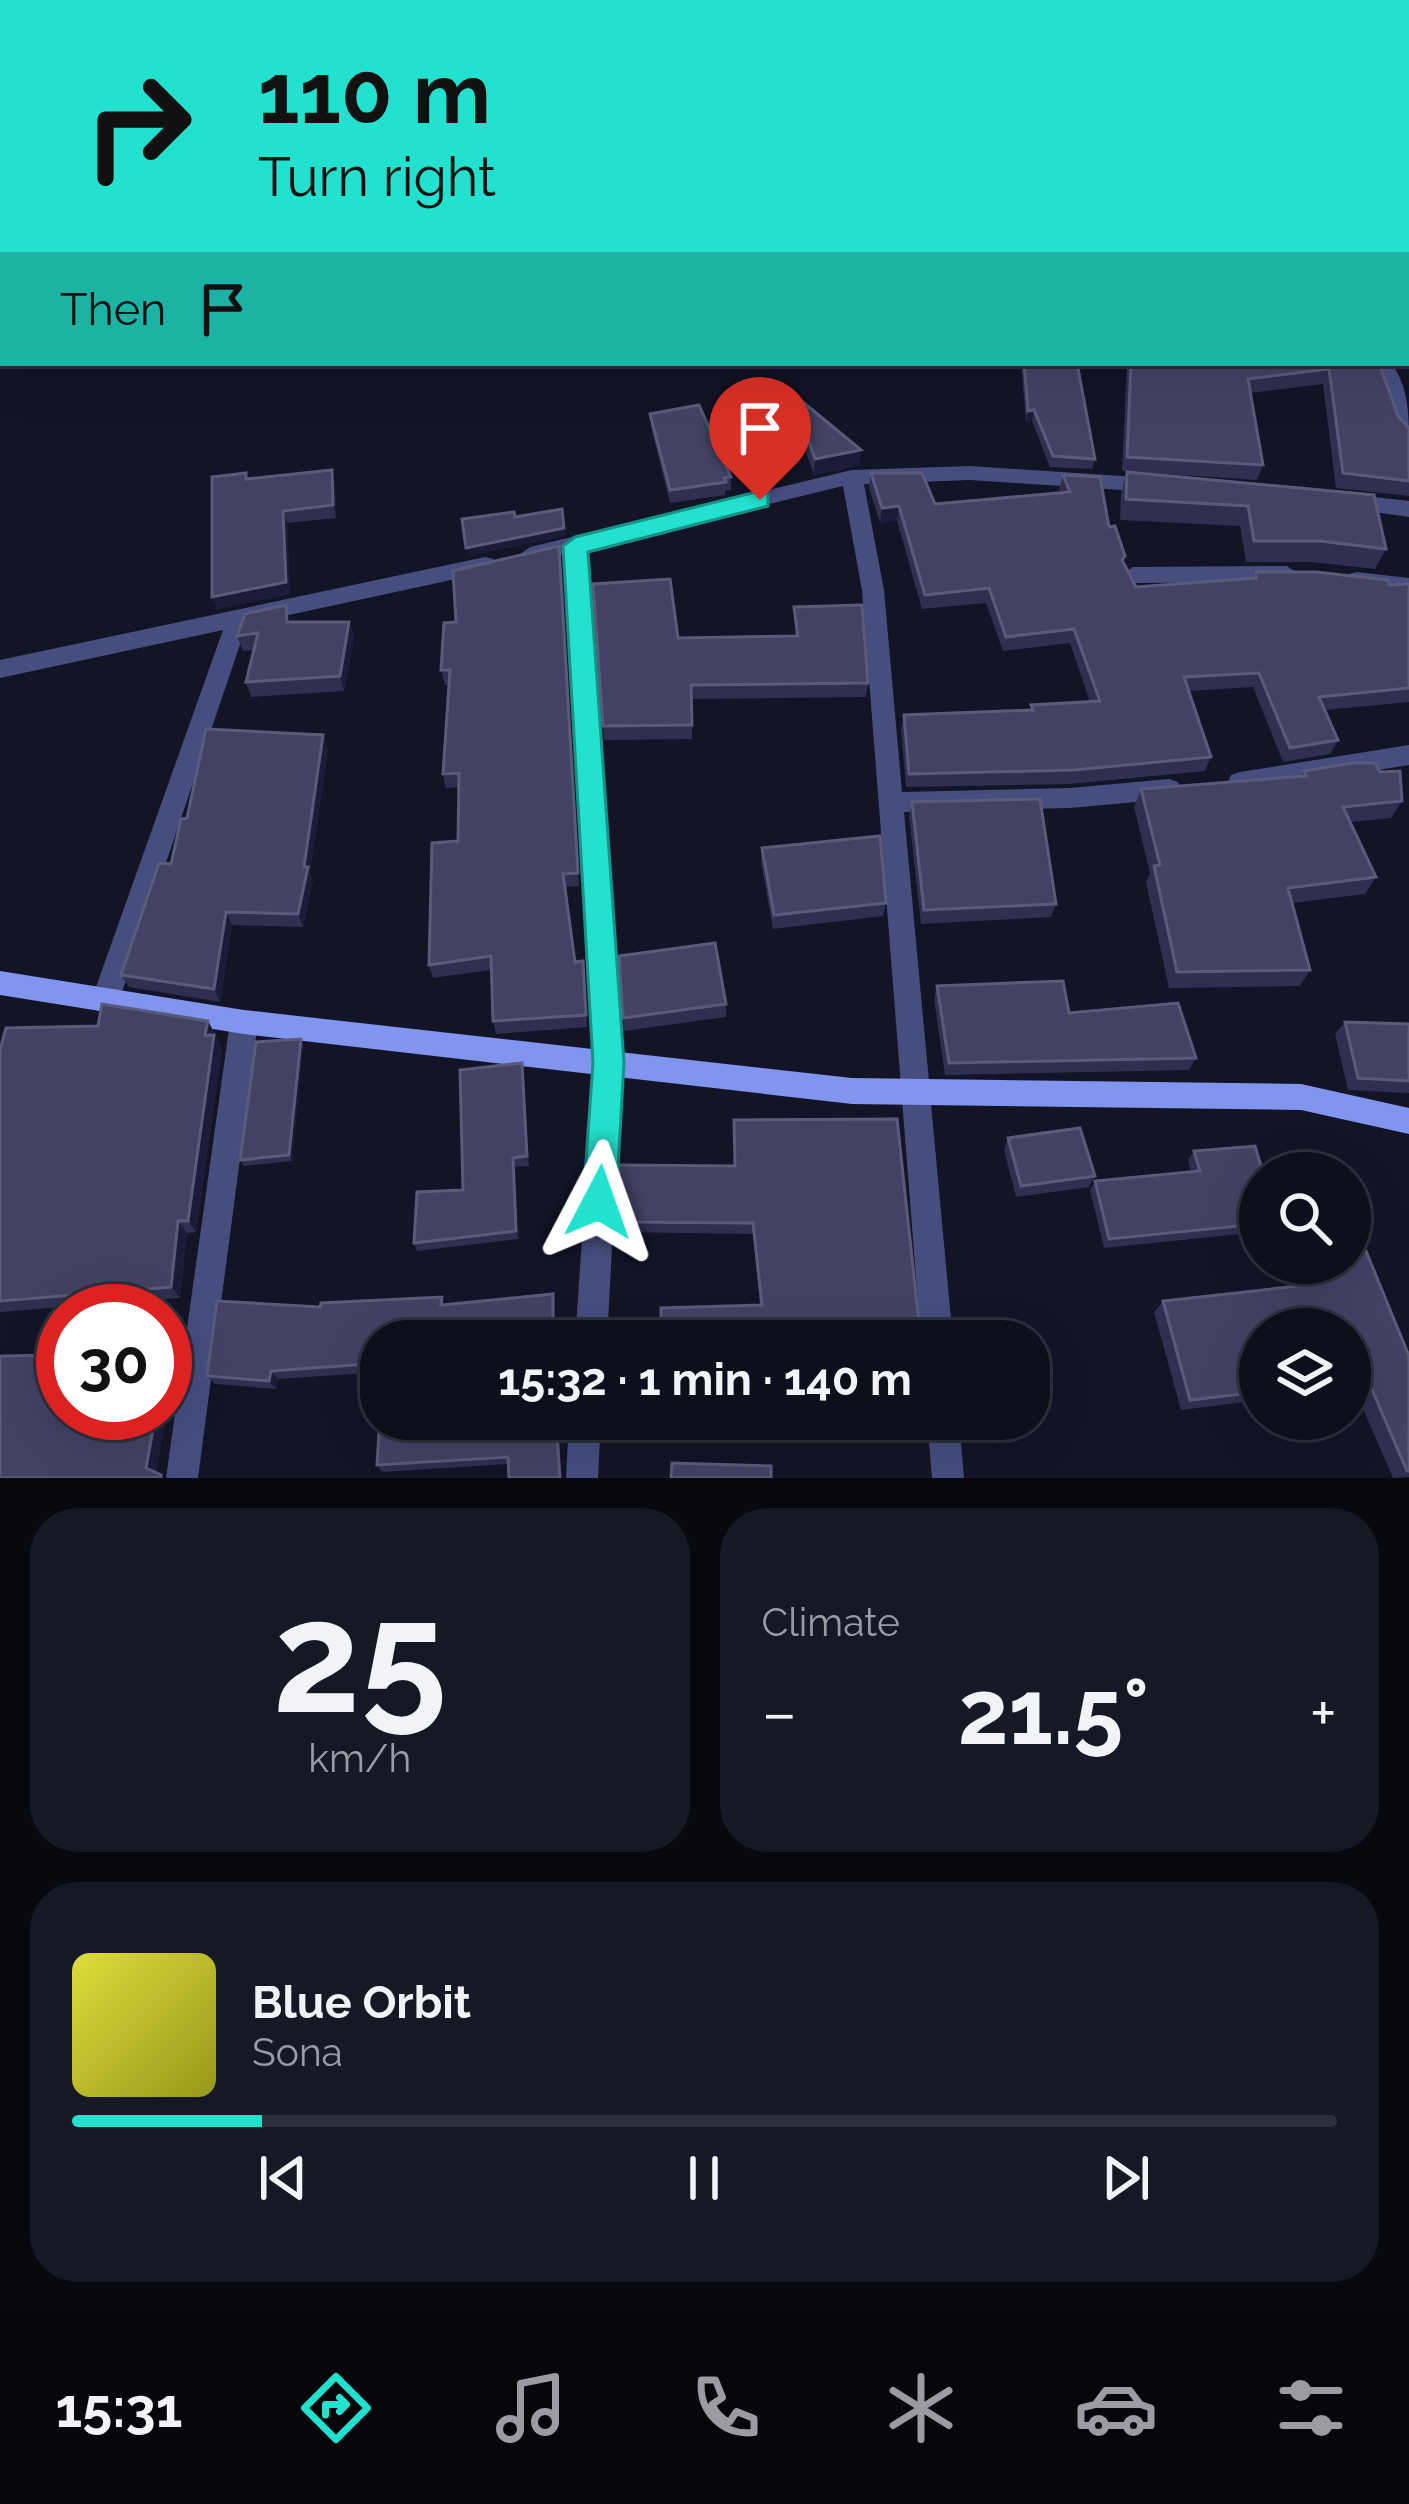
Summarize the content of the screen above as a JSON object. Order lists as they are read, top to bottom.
{
  "page": {
    "turn": ["110 m", "Turn right"],
    "then": "Then",
    "limit": "30",
    "trip": "15:32 · 1 min · 140 m",
    "tile": [
      ["25", "km/h"],
      "Climate"
    ],
    "heat": ["−", "21.5°", "+"],
    "song": ["Blue Orbit", "Sona"],
    "tabs": "15:31"
  }
}
